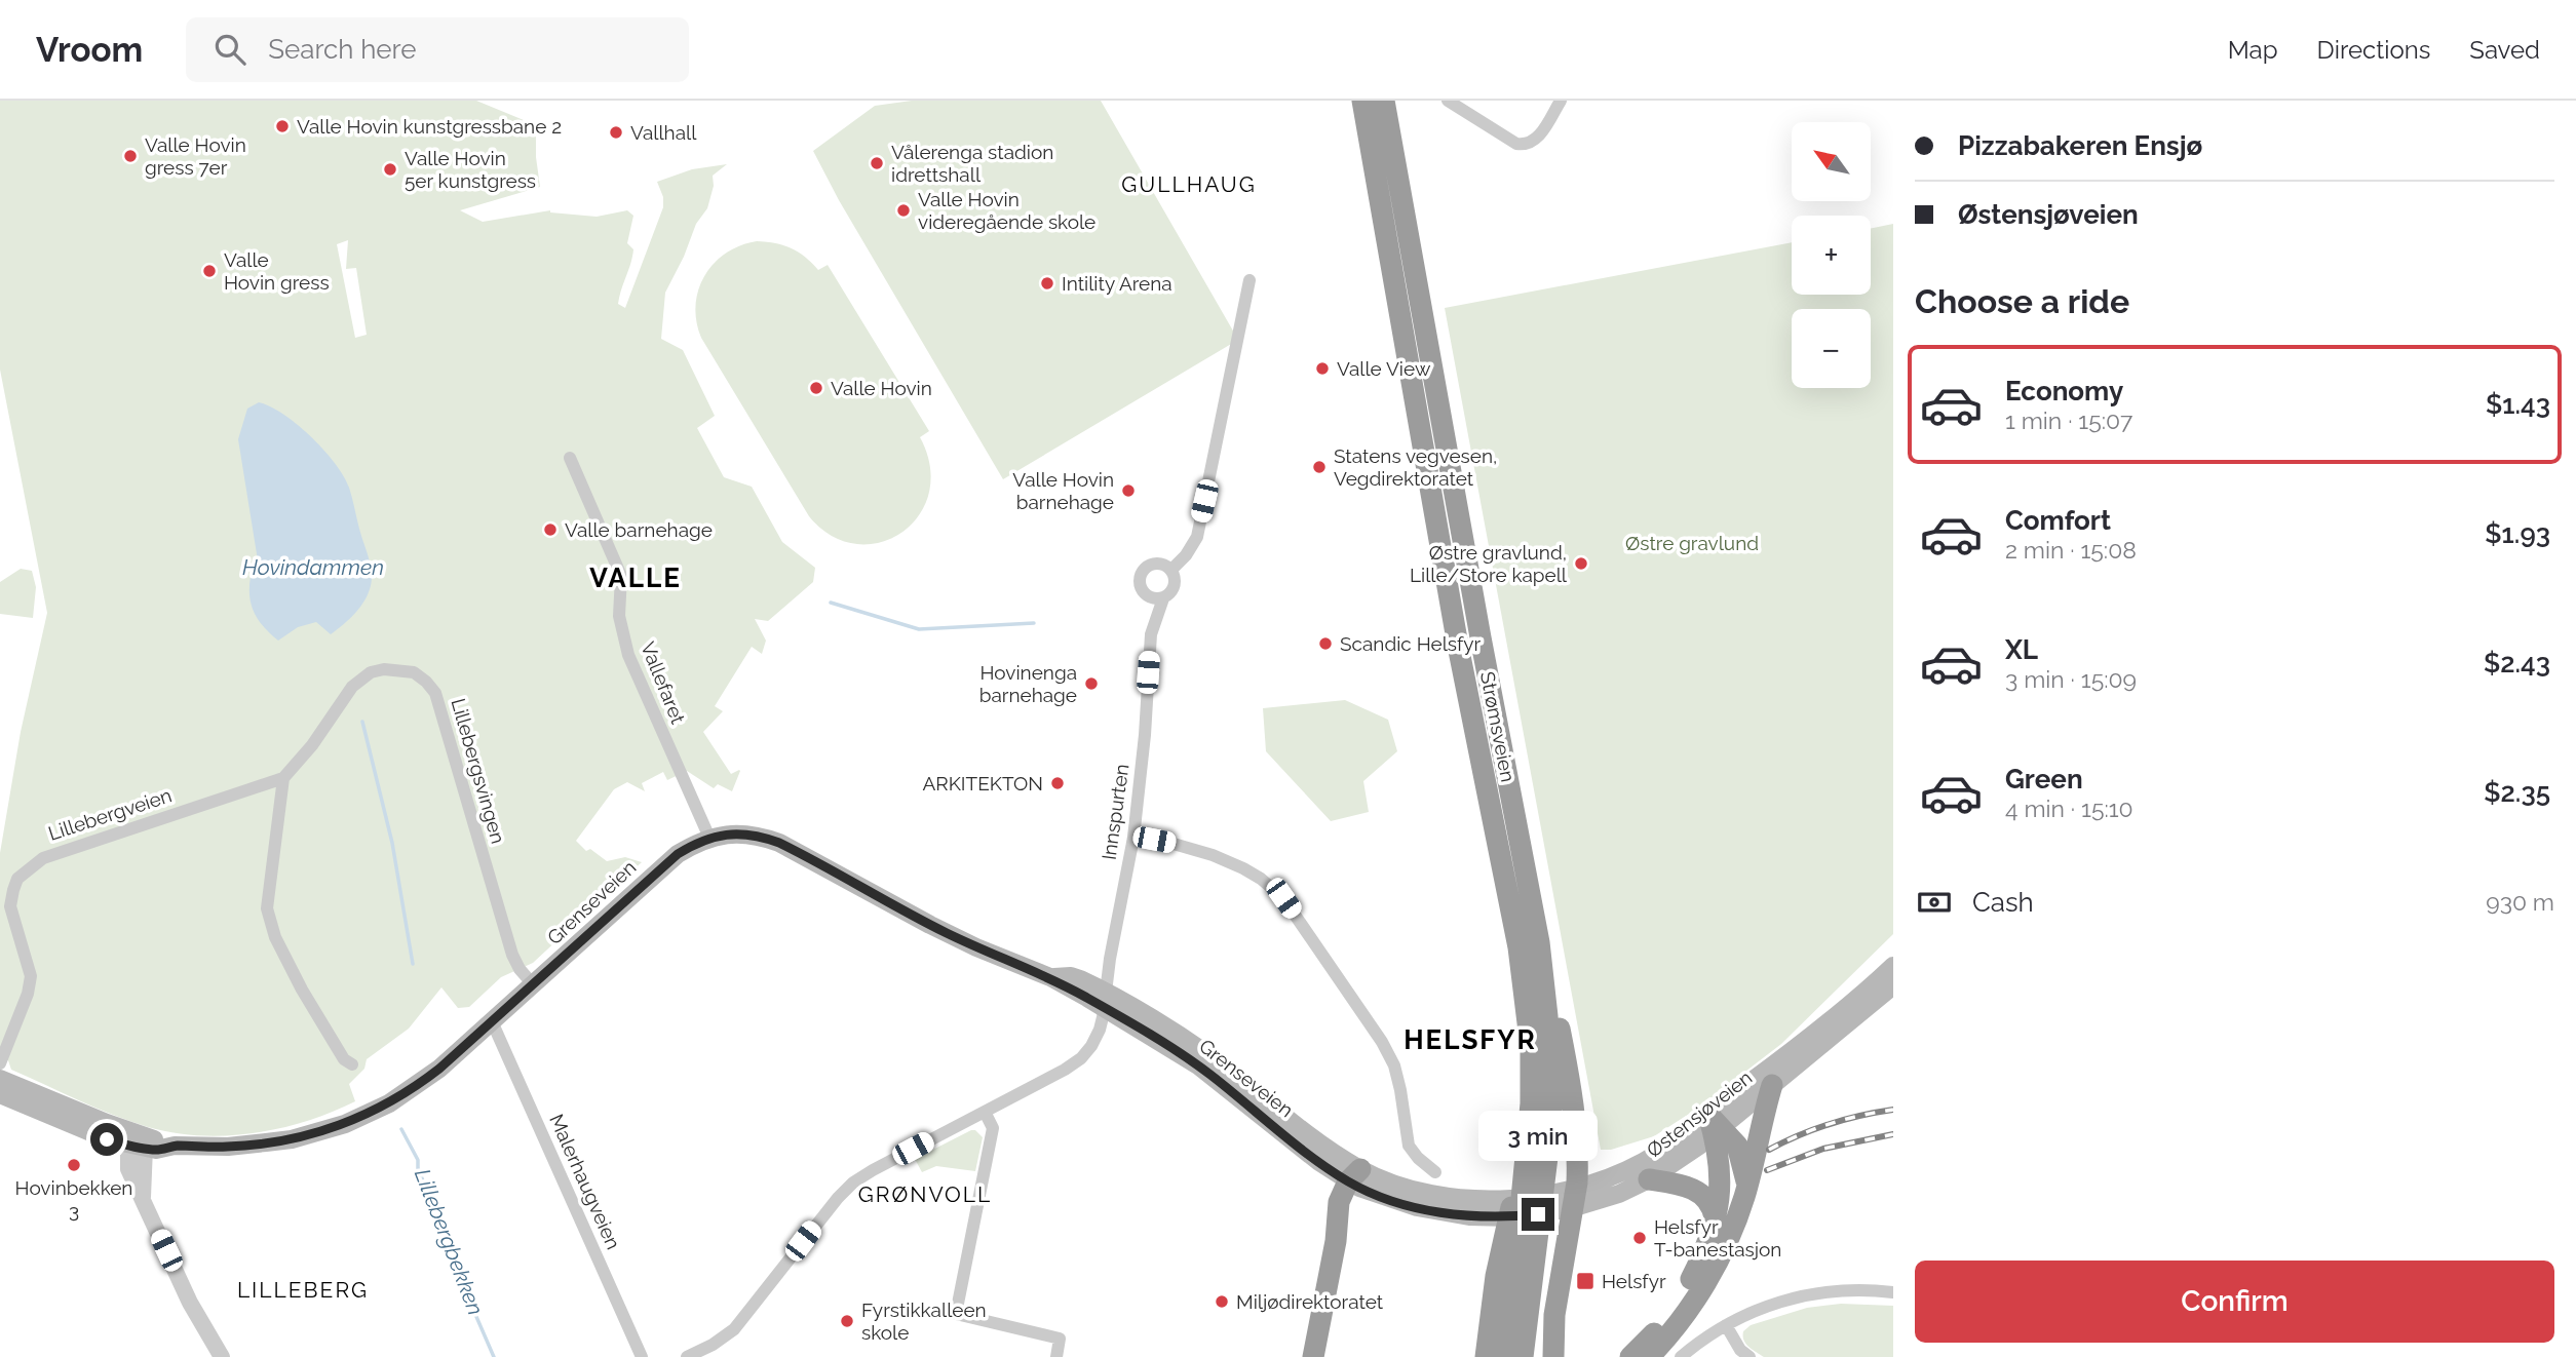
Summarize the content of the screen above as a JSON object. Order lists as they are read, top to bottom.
{
  "streets": {
    "highway": ["Strømsveien"],
    "main road": ["Grenseveien", "Østensjøveien"],
    "street": [
      "Vallefaret",
      "Lillebergsvingen",
      "Innspurten",
      "Lillebergveien",
      "Malerhaugveien"
    ]
  },
  "crossings": [
    ["Vallefaret", "Grenseveien"],
    ["Lillebergsvingen", "Lillebergveien"],
    ["Lillebergsvingen", "Grenseveien"],
    ["Innspurten", "Grenseveien"],
    ["Grenseveien", "Østensjøveien"],
    ["Grenseveien", "Malerhaugveien"]
  ],
  "districts": [
    "GULLHAUG",
    "VALLE",
    "HELSFYR",
    "GRØNVOLL",
    "LILLEBERG"
  ],
  "water": ["Hovindammen", "Lillebergbekken"],
  "parks": ["Østre gravlund"],
  "places": {
    "other": [
      "Valle Hovin kunstgressbane 2",
      "Vallhall",
      "Valle Hovin gress 7er",
      "Vålerenga stadion idrettshall",
      "Valle Hovin 5er kunstgress",
      "Valle Hovin videregående skole",
      "Valle Hovin gress",
      "Intility Arena",
      "Valle View",
      "Valle Hovin",
      "Statens vegvesen, Vegdirektoratet",
      "Valle Hovin barnehage",
      "Valle barnehage",
      "Østre gravlund, Lille/Store kapell",
      "Scandic Helsfyr",
      "Hovinenga barnehage",
      "ARKITEKTON",
      "Hovinbekken 3",
      "Helsfyr T-banestasjon",
      "Miljødirektoratet",
      "Fyrstikkalleen skole"
    ],
    "transit": ["Helsfyr"]
  },
  "north": "top left",
  "page": {
    "header": "Vroom",
    "search": "Search here",
    "nav": ["Map", "Directions", "Saved"],
    "banner": ["Pizzabakeren Ensjø", "Østensjøveien"],
    "map_buttons": ["+", "−"],
    "heading": "Choose a ride",
    "list": [
      {
        "name": "Economy",
        "note": "1 min · 15:07",
        "value": "$1.43"
      },
      {
        "name": "Comfort",
        "note": "2 min · 15:08",
        "value": "$1.93"
      },
      {
        "name": "XL",
        "note": "3 min · 15:09",
        "value": "$2.43"
      },
      {
        "name": "Green",
        "note": "4 min · 15:10",
        "value": "$2.35"
      }
    ],
    "pay": ["Cash", "930 m"],
    "bubble": "3 min",
    "buttons": "Confirm"
  }
}
